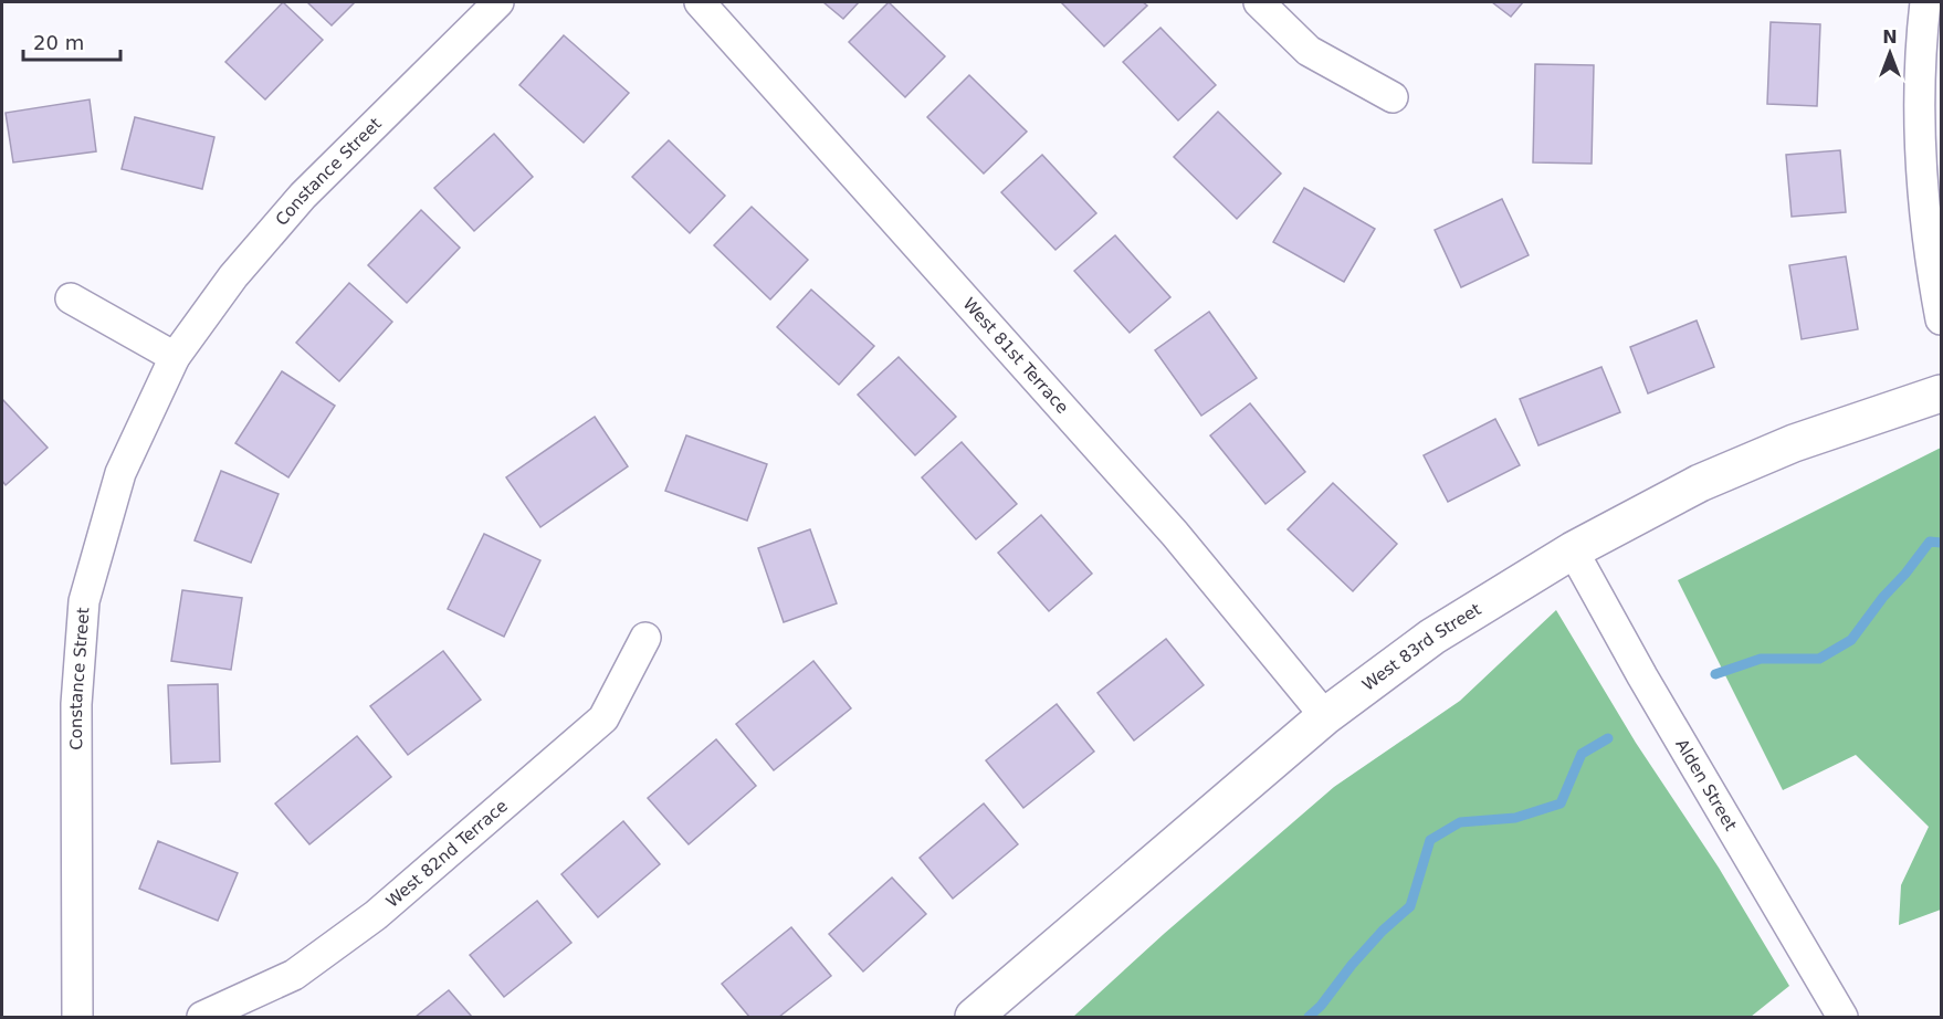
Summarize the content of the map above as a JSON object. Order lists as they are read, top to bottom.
{
  "streets": {
    "street": [
      "Constance Street",
      "West 81st Terrace",
      "West 83rd Street",
      "Alden Street",
      "West 82nd Terrace"
    ]
  },
  "crossings": [
    ["West 81st Terrace", "West 83rd Street"],
    ["West 83rd Street", "Alden Street"]
  ],
  "scale_bar": "20 m",
  "north": "top"
}
